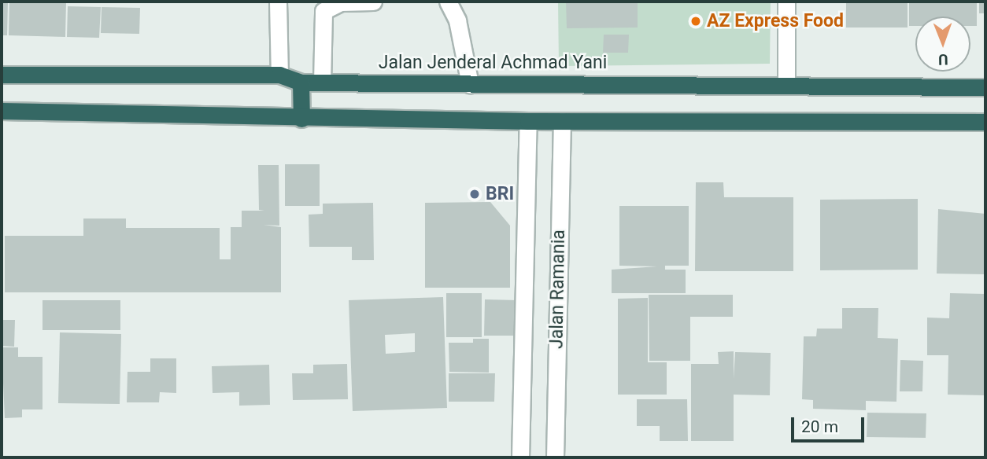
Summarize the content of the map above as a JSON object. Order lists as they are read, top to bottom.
{
  "streets": {
    "highway": ["Jalan Jenderal Achmad Yani"],
    "street": ["Jalan Ramania"]
  },
  "places": ["AZ Express Food", "BRI"],
  "scale_bar": "20 m",
  "north": "bottom"
}
